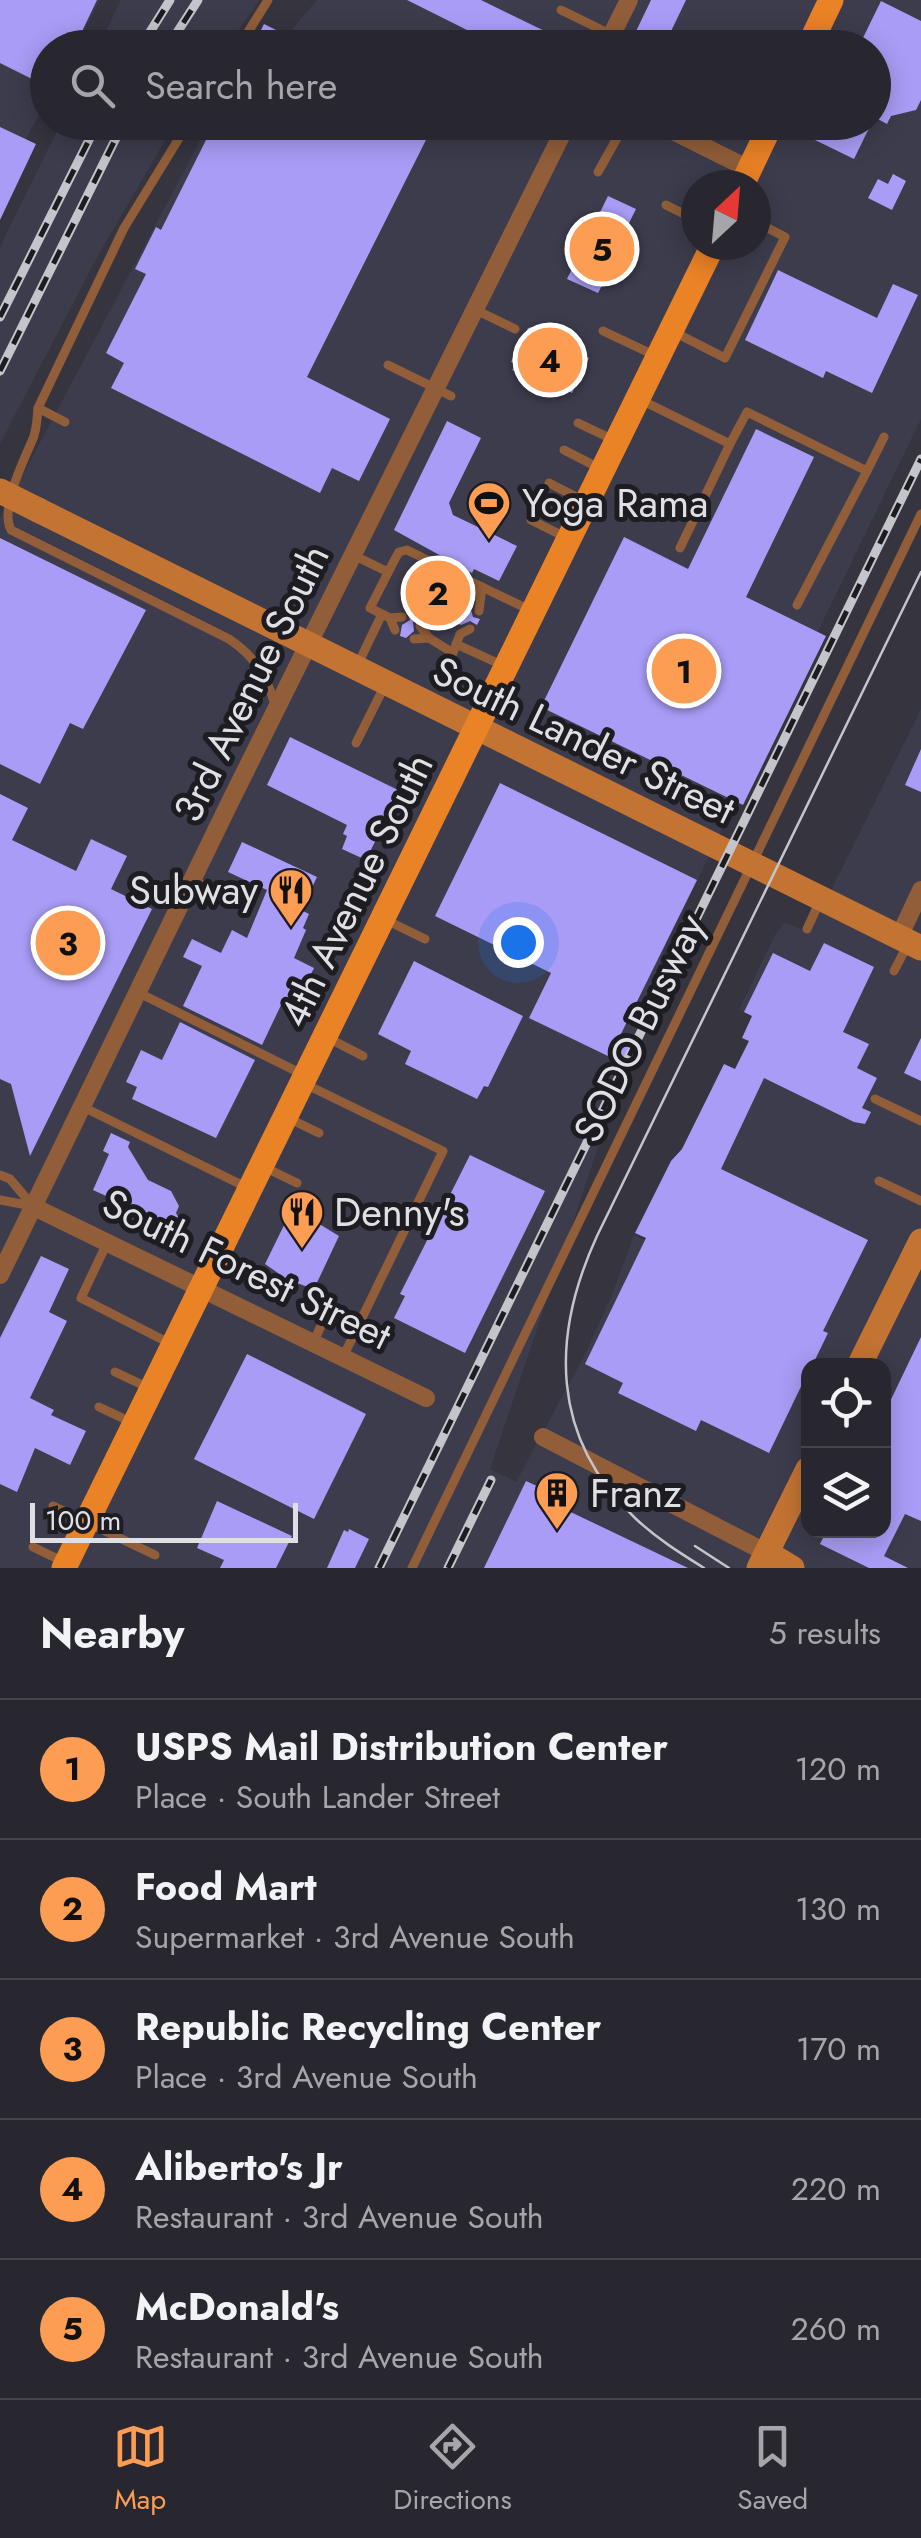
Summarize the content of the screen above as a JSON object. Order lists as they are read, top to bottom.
{
  "streets": {
    "main road": ["South Lander Street", "4th Avenue South"],
    "street": ["3rd Avenue South", "South Forest Street"],
    "lane": ["SODO Busway"]
  },
  "crossings": [
    ["3rd Avenue South", "South Lander Street"],
    ["3rd Avenue South", "South Forest Street"],
    ["South Lander Street", "4th Avenue South"],
    ["South Lander Street", "SODO Busway"],
    ["4th Avenue South", "South Forest Street"]
  ],
  "places": {
    "sports": ["Yoga Rama"],
    "restaurant": ["Subway", "Denny's"],
    "building": ["Franz"]
  },
  "scale_bar": "100 m",
  "north": "top right",
  "page": {
    "search": "Search here",
    "pins": [
      "5",
      "4",
      "2",
      "1",
      "3"
    ],
    "scale": "100 m",
    "heading": ["Nearby", "5 results"],
    "list": [
      {
        "mark": "1",
        "name": "USPS Mail Distribution Center",
        "note": "Place · South Lander Street",
        "value": "120 m"
      },
      {
        "mark": "2",
        "name": "Food Mart",
        "note": "Supermarket · 3rd Avenue South",
        "value": "130 m"
      },
      {
        "mark": "3",
        "name": "Republic Recycling Center",
        "note": "Place · 3rd Avenue South",
        "value": "170 m"
      },
      {
        "mark": "4",
        "name": "Aliberto's Jr",
        "note": "Restaurant · 3rd Avenue South",
        "value": "220 m"
      },
      {
        "mark": "5",
        "name": "McDonald's",
        "note": "Restaurant · 3rd Avenue South",
        "value": "260 m"
      }
    ],
    "nav": ["Map", "Directions", "Saved"]
  }
}
